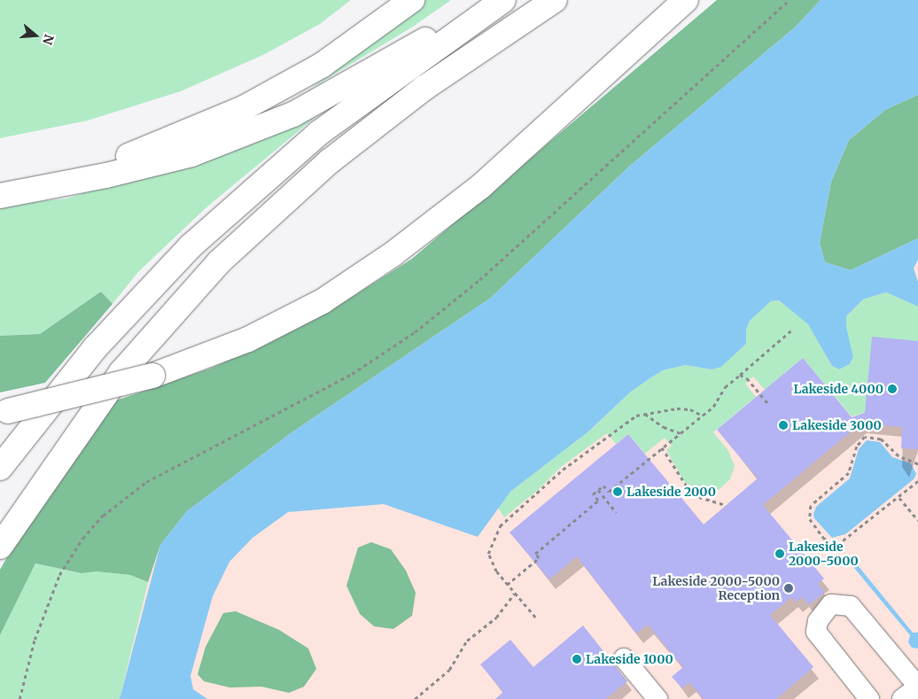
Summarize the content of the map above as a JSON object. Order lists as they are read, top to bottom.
{
  "places": [
    "Lakeside 4000",
    "Lakeside 3000",
    "Lakeside 2000",
    "Lakeside 2000-5000",
    "Lakeside 2000-5000 Reception",
    "Lakeside 1000"
  ],
  "north": "right"
}
